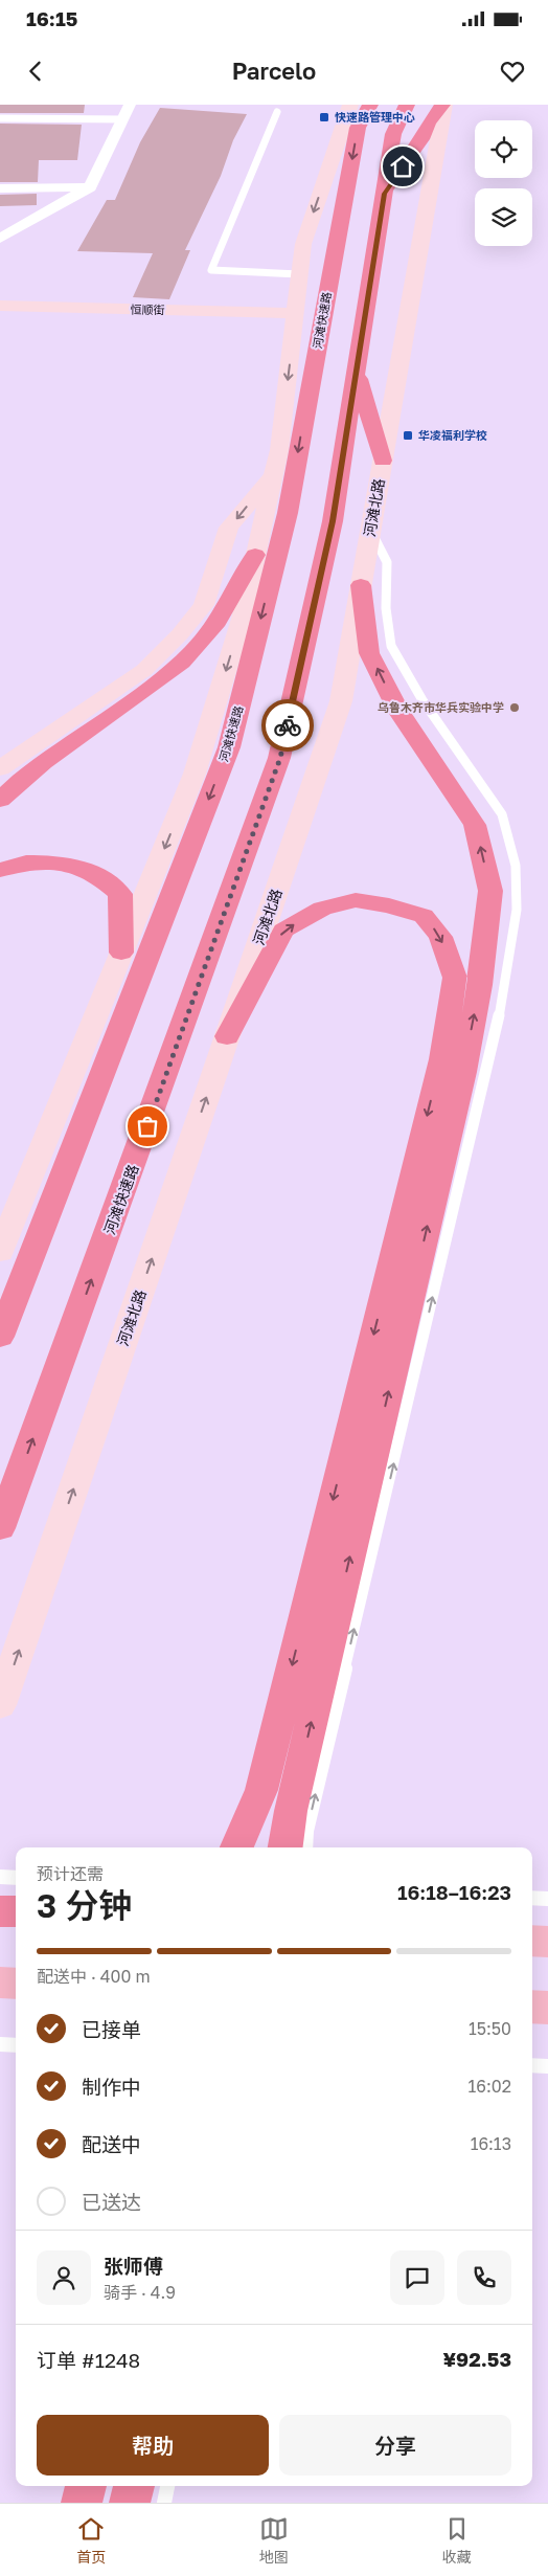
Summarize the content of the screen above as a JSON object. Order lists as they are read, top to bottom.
{
  "streets": {
    "highway": ["河滩快速路"],
    "street": ["恒顺街", "河滩北路"]
  },
  "places": {
    "transit": ["快速路管理中心", "华凌福利学校"],
    "other": ["乌鲁木齐市华兵实验中学"]
  },
  "page": {
    "status": "16:15",
    "header": "Parcelo",
    "heading": ["3 分钟", "预计还需", "16:18–16:23"],
    "panel": [
      "张师傅",
      "骑手 · 4.9",
      "订单 #1248",
      "¥92.53"
    ],
    "bar": "配送中 · 400 m",
    "list": [
      ["已接单", "15:50"],
      ["制作中", "16:02"],
      ["配送中", "16:13"],
      "已送达"
    ],
    "buttons": ["帮助", "分享"],
    "tabs": ["首页", "地图", "收藏"]
  }
}
